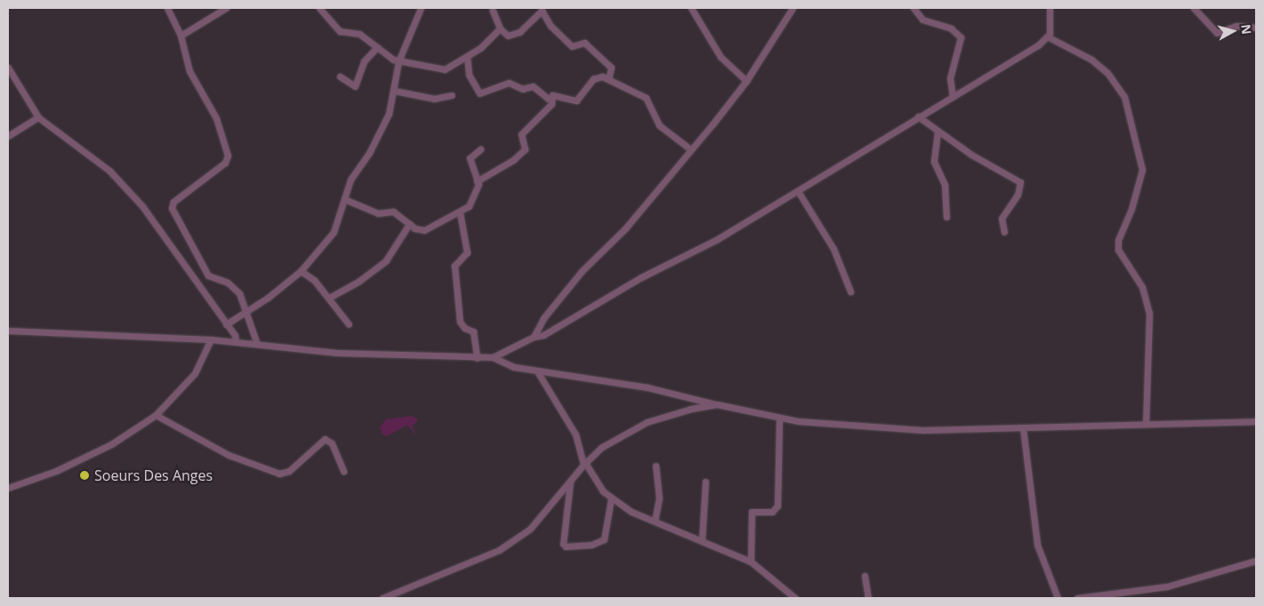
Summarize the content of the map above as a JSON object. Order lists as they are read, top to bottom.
{
  "places": ["Soeurs Des Anges"],
  "north": "right"
}
